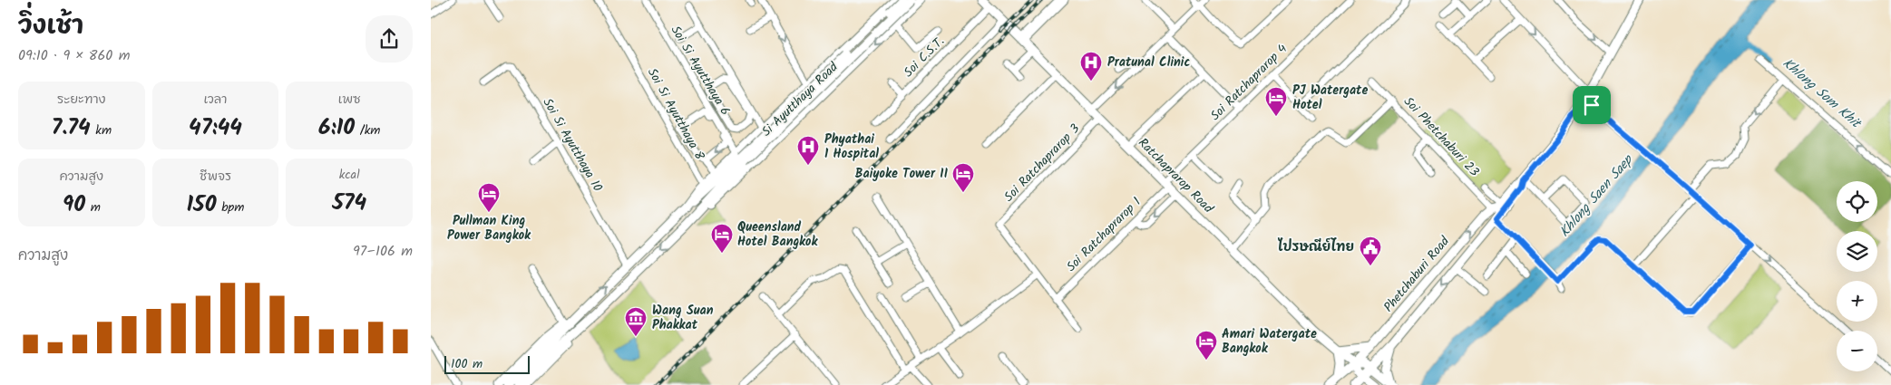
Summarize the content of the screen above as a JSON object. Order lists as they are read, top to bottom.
{
  "streets": {
    "main road": ["Si Ayutthaya Road", "Ratchaprarop Road", "Phetchaburi Road"],
    "street": [
      "Soi C.S.T.",
      "Soi Si Ayutthaya 6",
      "Soi Ratchaprarop 4",
      "Soi Si Ayutthaya 8",
      "Soi Phetchaburi 23",
      "Soi Si Ayutthaya 10",
      "Soi Ratchaprarop 3",
      "Soi Ratchaprarop 1"
    ]
  },
  "crossings": [
    ["Soi C.S.T.", "Ratchaprarop Road"],
    ["Soi Si Ayutthaya 6", "Si Ayutthaya Road"],
    ["Soi Ratchaprarop 4", "Ratchaprarop Road"],
    ["Soi Ratchaprarop 4", "Soi Ratchaprarop 1"],
    ["Si Ayutthaya Road", "Soi Si Ayutthaya 8"],
    ["Si Ayutthaya Road", "Soi Si Ayutthaya 10"],
    ["Soi Phetchaburi 23", "Phetchaburi Road"],
    ["Soi Ratchaprarop 3", "Ratchaprarop Road"],
    ["Ratchaprarop Road", "Soi Ratchaprarop 1"],
    ["Ratchaprarop Road", "Phetchaburi Road"]
  ],
  "water": ["Khlong Som Khit", "Khlong Saen Saep"],
  "places": {
    "hospital": ["Pratunal Clinic", "Phyathai 1 Hospital"],
    "hotel": [
      "PJ Watergate Hotel",
      "Baiyoke Tower II",
      "Pullman King Power Bangkok",
      "Queensland Hotel Bangkok",
      "Amari Watergate Bangkok"
    ],
    "public building": ["ไปรษณีย์ไทย"],
    "museum": ["Wang Suan Phakkat"]
  },
  "scale_bar": "100 m",
  "page": {
    "heading": ["วิ่งเช้า", "09:10 · 9 × 860 m"],
    "stats": [
      ["ระยะทาง", "7.74 km"],
      ["เวลา", "47:44"],
      ["เพซ", "6:10 /km"],
      ["ความสูง", "90 m"],
      ["ชีพจร", "150 bpm"],
      ["kcal", "574"]
    ],
    "map_buttons": ["+", "−"],
    "chart": ["ความสูง", "97–106 m"],
    "scale": "100 m"
  }
}
